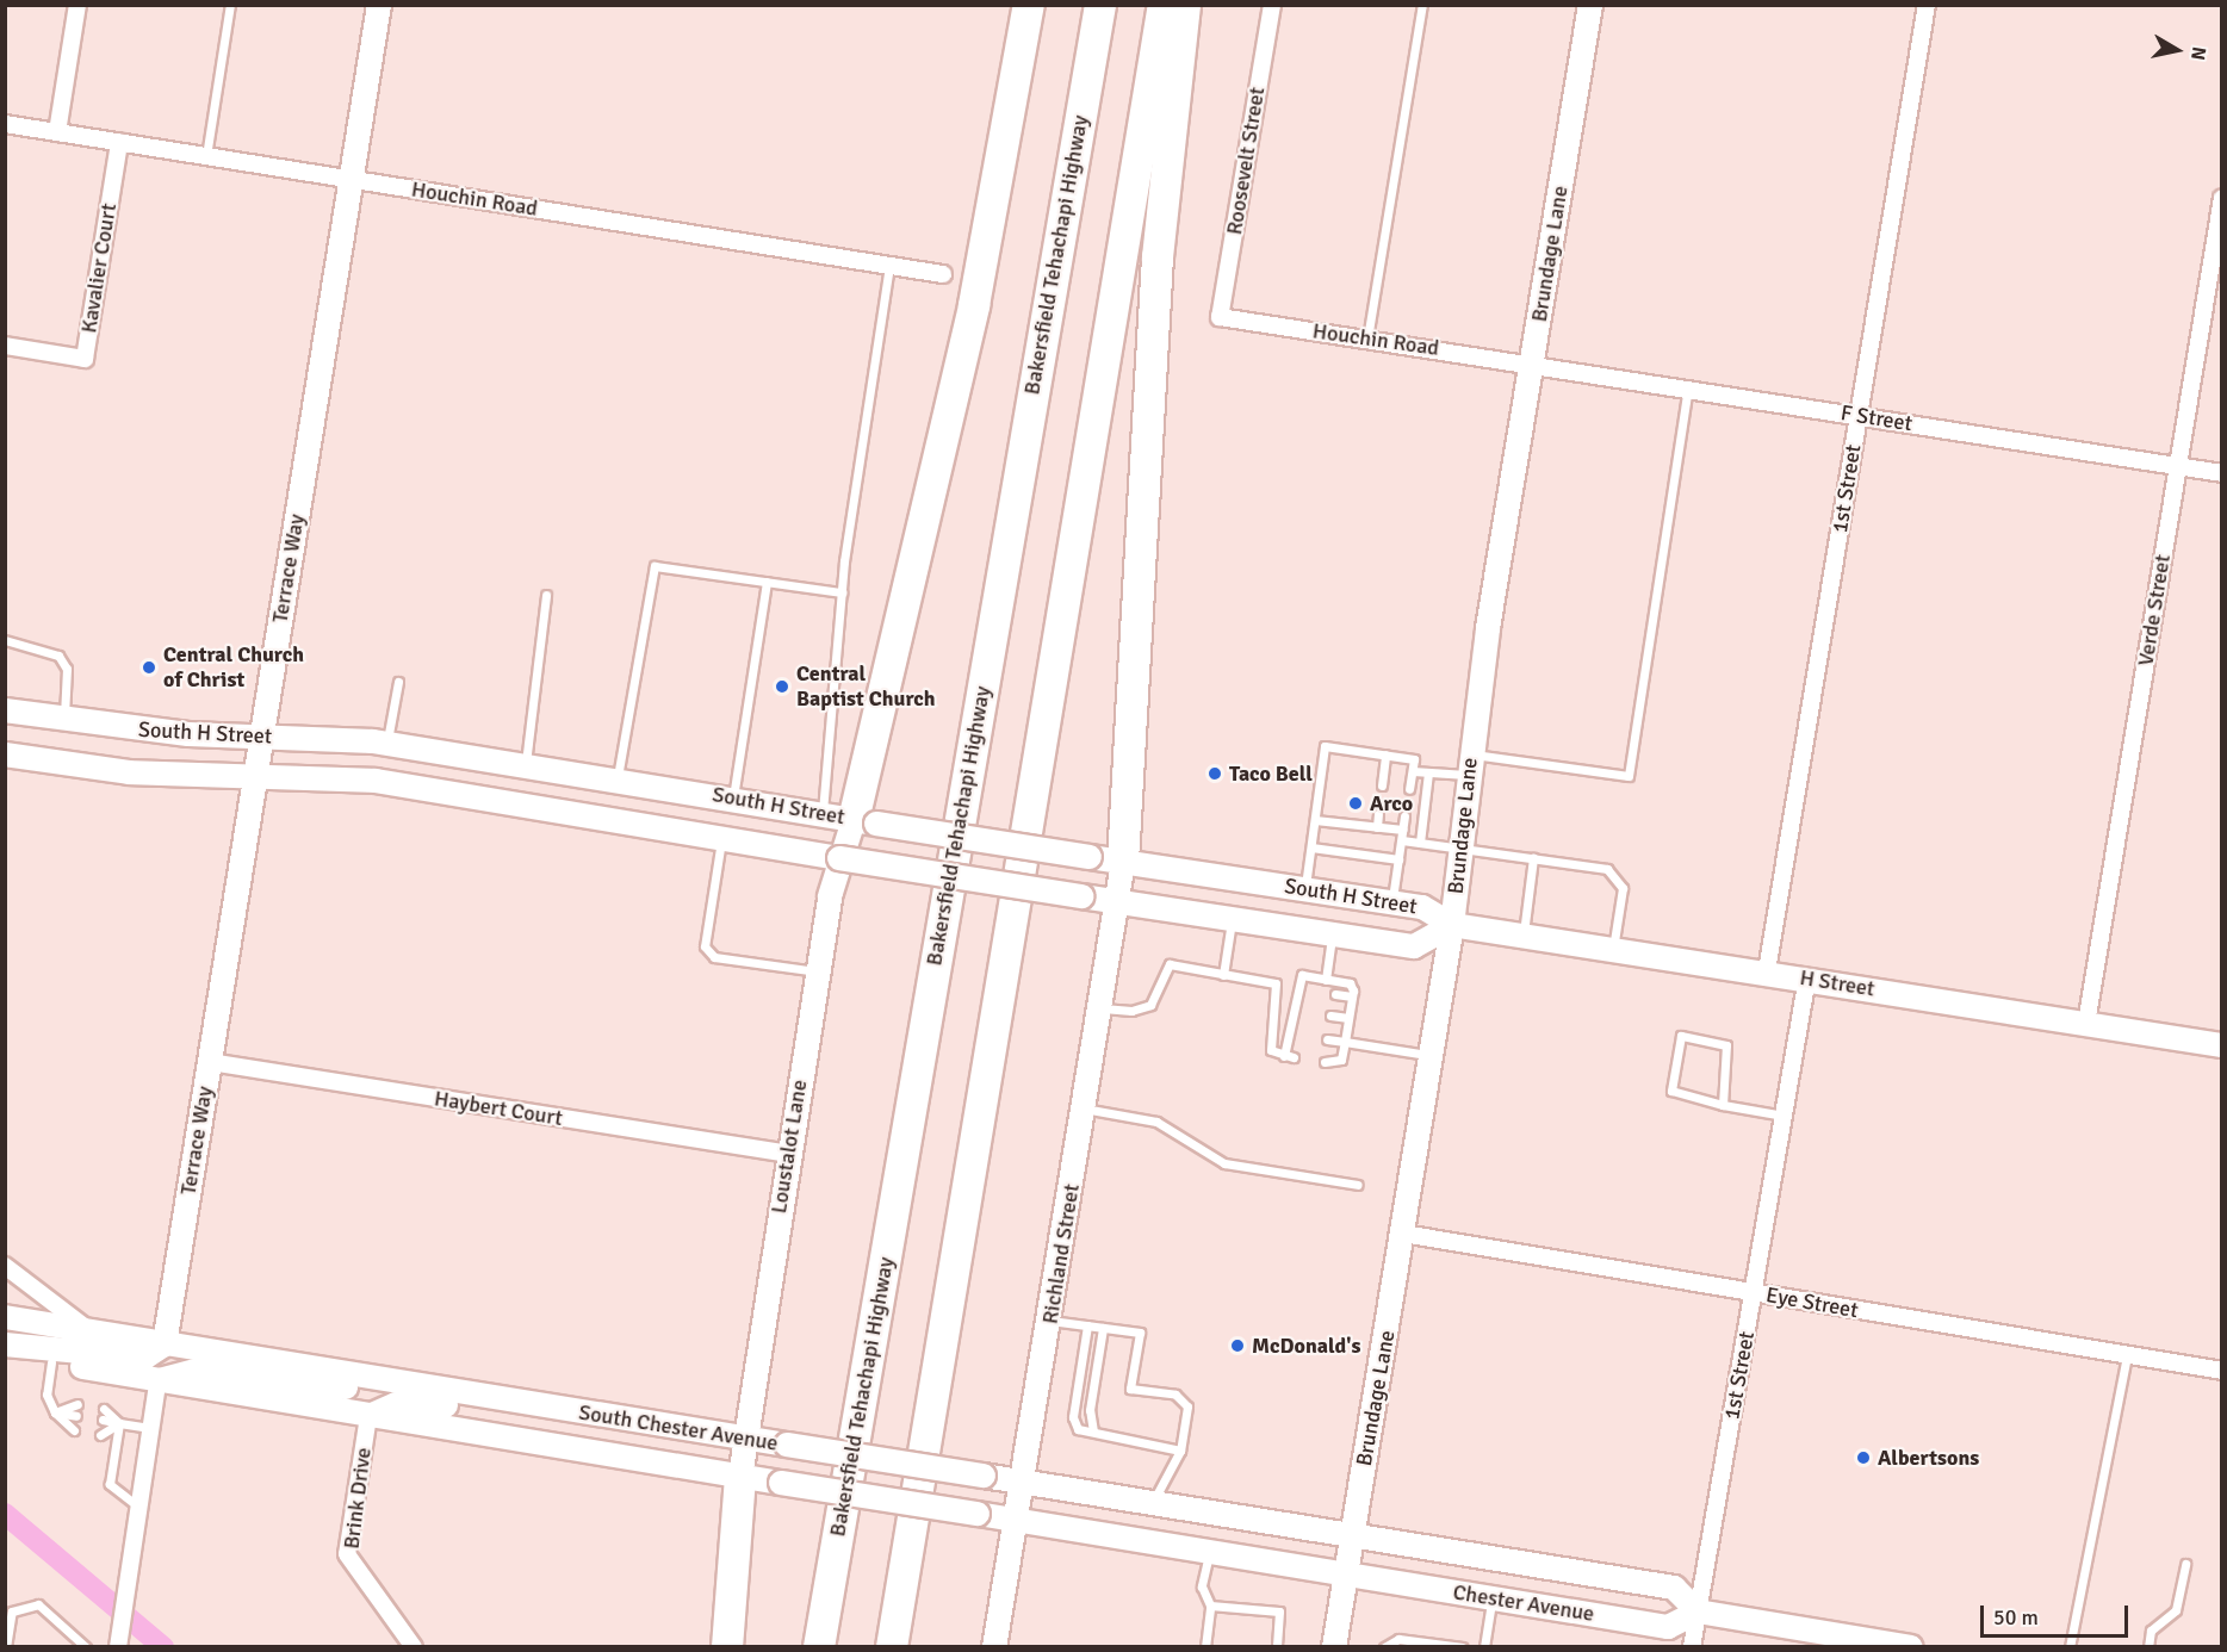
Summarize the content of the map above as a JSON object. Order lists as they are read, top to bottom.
{
  "streets": {
    "highway": ["Bakersfield Tehachapi Highway"],
    "main road": [
      "Brundage Lane",
      "Terrace Way",
      "South H Street",
      "H Street",
      "Loustalot Lane",
      "Richland Street",
      "South Chester Avenue",
      "Chester Avenue"
    ],
    "street": [
      "Roosevelt Street",
      "Houchin Road",
      "Kavalier Court",
      "F Street",
      "1st Street",
      "Verde Street",
      "Haybert Court",
      "Eye Street",
      "Brink Drive"
    ]
  },
  "crossings": [
    ["Roosevelt Street", "Houchin Road"],
    ["Houchin Road", "Brundage Lane"],
    ["Houchin Road", "Kavalier Court"],
    ["Houchin Road", "F Street"],
    ["Houchin Road", "Terrace Way"],
    ["Brundage Lane", "F Street"],
    ["Brundage Lane", "South H Street"],
    ["Brundage Lane", "H Street"],
    ["Brundage Lane", "Eye Street"],
    ["Brundage Lane", "South Chester Avenue"],
    ["Brundage Lane", "Chester Avenue"],
    ["F Street", "1st Street"],
    ["F Street", "Verde Street"],
    ["1st Street", "H Street"],
    ["1st Street", "Eye Street"],
    ["1st Street", "Chester Avenue"],
    ["Terrace Way", "South H Street"],
    ["Terrace Way", "Haybert Court"],
    ["Terrace Way", "South Chester Avenue"],
    ["Verde Street", "H Street"],
    ["South H Street", "H Street"],
    ["South H Street", "Loustalot Lane"],
    ["South H Street", "Richland Street"],
    ["Haybert Court", "Loustalot Lane"],
    ["Loustalot Lane", "South Chester Avenue"],
    ["Richland Street", "South Chester Avenue"],
    ["South Chester Avenue", "Brink Drive"],
    ["South Chester Avenue", "Chester Avenue"]
  ],
  "places": [
    "Central Church of Christ",
    "Central Baptist Church",
    "Taco Bell",
    "Arco",
    "McDonald's",
    "Albertsons"
  ],
  "scale_bar": "50 m",
  "north": "right"
}
